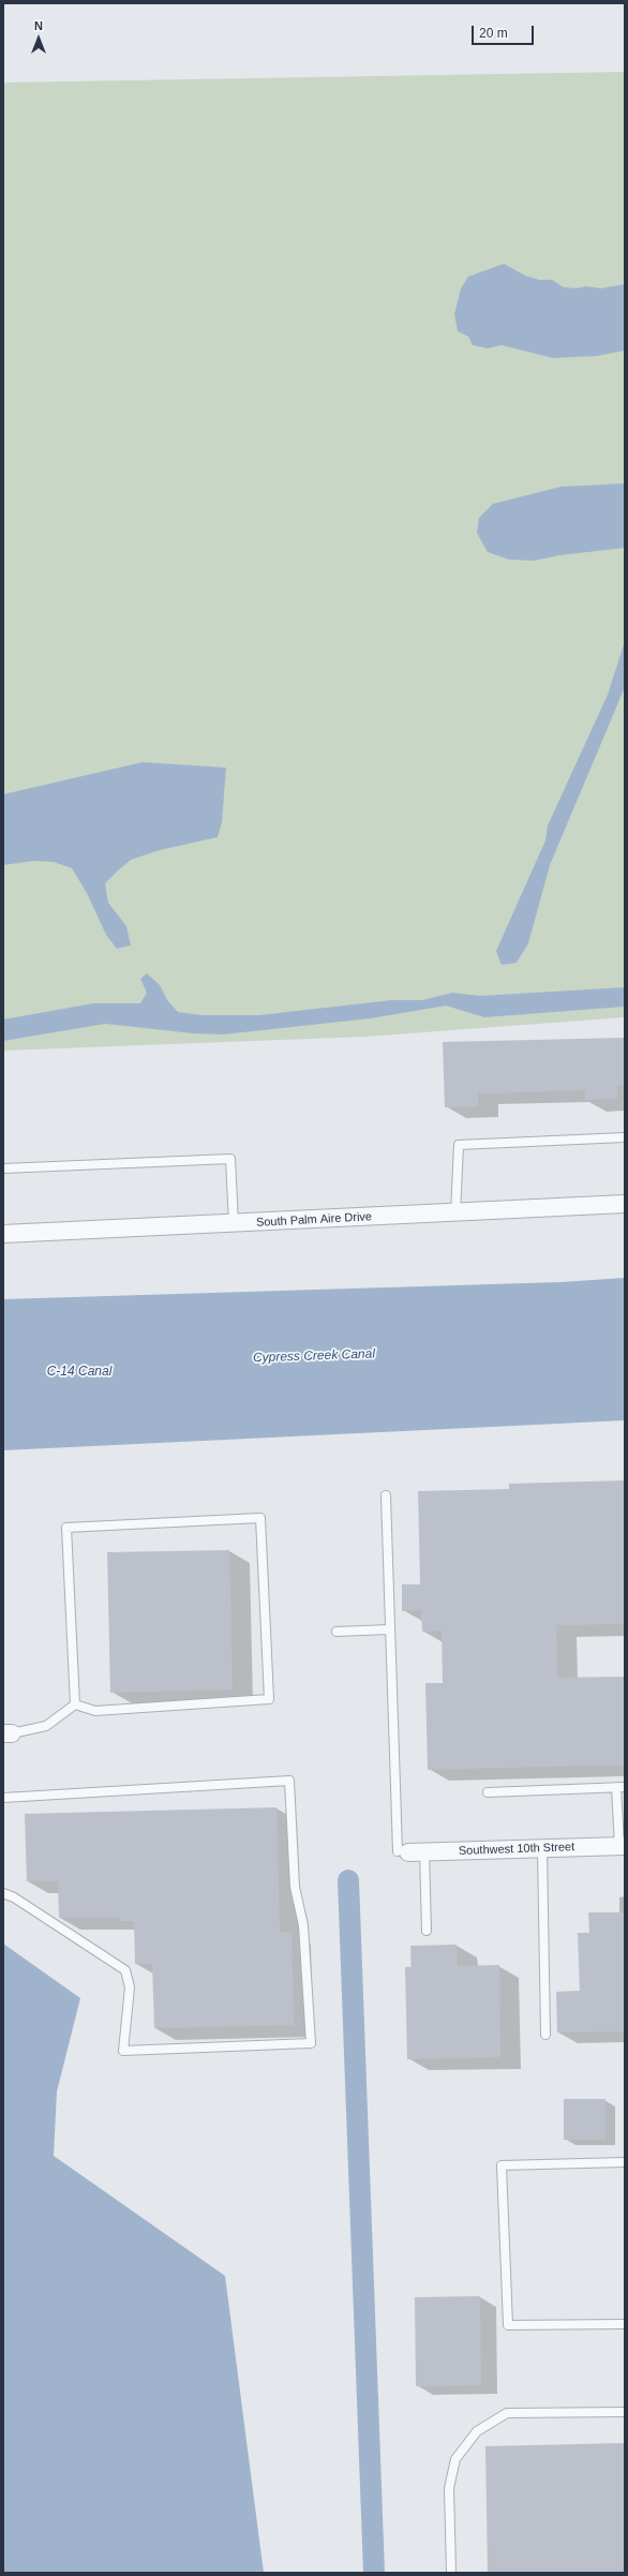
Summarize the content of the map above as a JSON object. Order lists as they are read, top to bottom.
{
  "streets": {
    "street": ["South Palm Aire Drive", "Southwest 10th Street"]
  },
  "water": ["Cypress Creek Canal", "C-14 Canal"],
  "scale_bar": "20 m",
  "north": "top"
}
